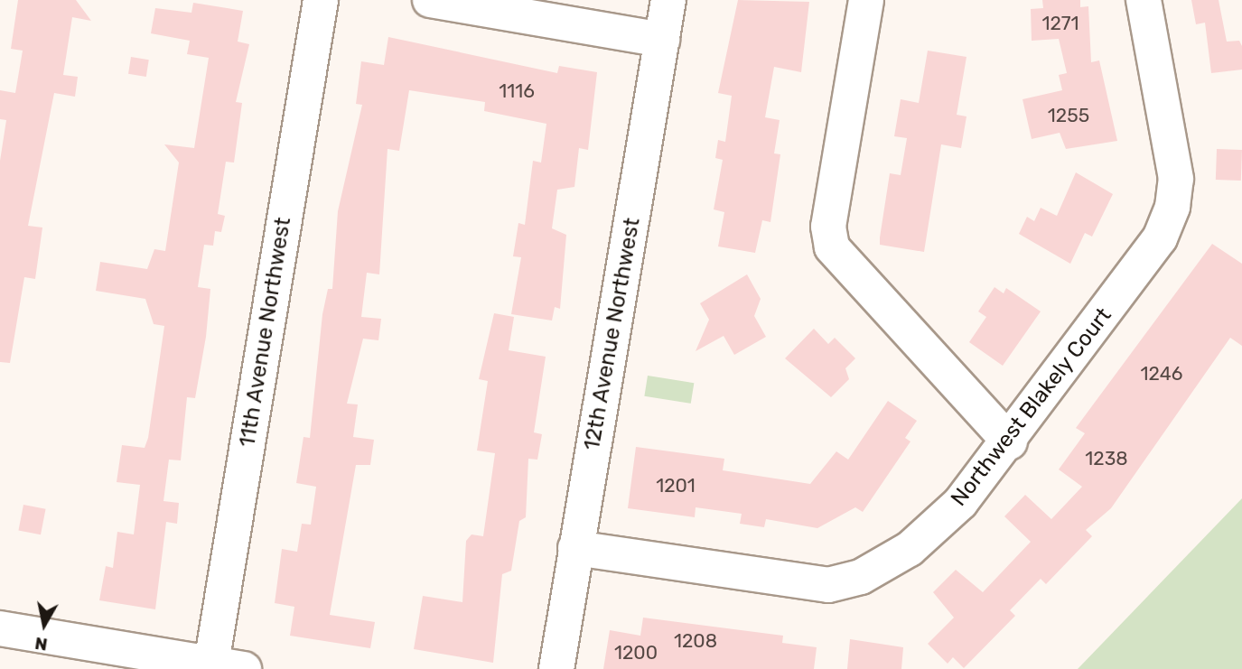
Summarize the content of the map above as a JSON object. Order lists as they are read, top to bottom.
{
  "streets": {
    "street": ["11th Avenue Northwest", "12th Avenue Northwest", "Northwest Blakely Court"]
  },
  "crossings": [
    ["12th Avenue Northwest", "Northwest Blakely Court"]
  ],
  "house_numbers": [
    "1271",
    "1116",
    "1255",
    "1246",
    "1238",
    "1201",
    "1208",
    "1200"
  ],
  "north": "bottom"
}
